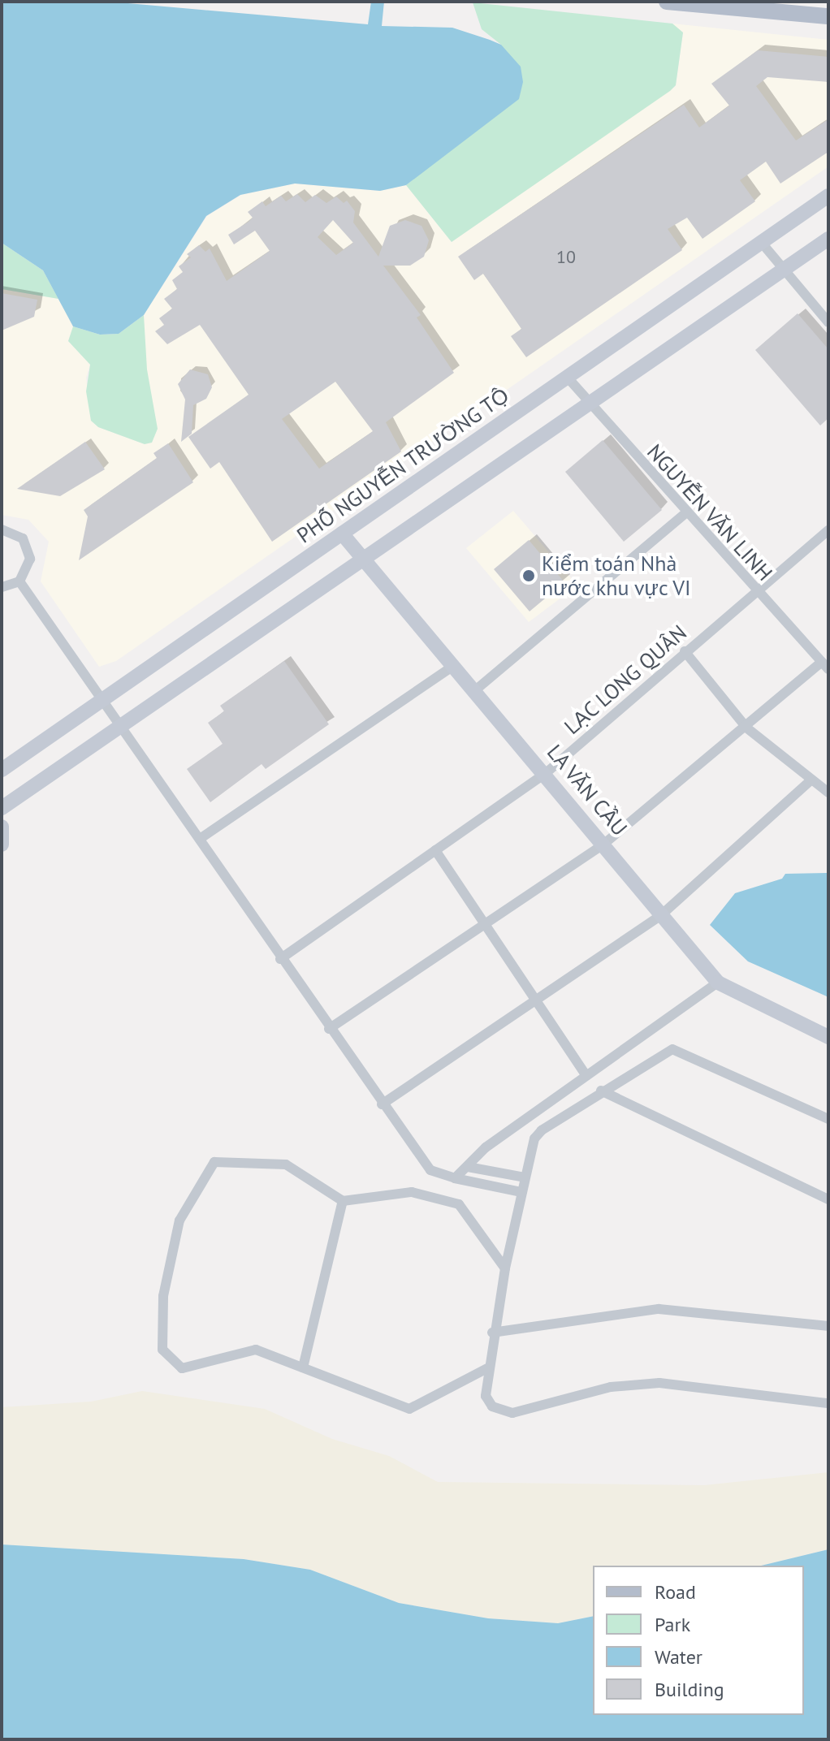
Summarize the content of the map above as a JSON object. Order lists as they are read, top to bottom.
{
  "streets": {
    "street": [
      "PHỐ NGUYỄN TRƯỜNG TỘ",
      "NGUYỄN VĂN LINH",
      "LẠC LONG QUÂN",
      "LA VĂN CẦU"
    ]
  },
  "crossings": [
    ["PHỐ NGUYỄN TRƯỜNG TỘ", "NGUYỄN VĂN LINH"],
    ["PHỐ NGUYỄN TRƯỜNG TỘ", "LA VĂN CẦU"],
    ["NGUYỄN VĂN LINH", "LẠC LONG QUÂN"],
    ["LẠC LONG QUÂN", "LA VĂN CẦU"]
  ],
  "places": ["Kiểm toán Nhà nước khu vực VI"],
  "house_numbers": ["10"],
  "legend": [
    "Road",
    "Park",
    "Water",
    "Building"
  ]
}
